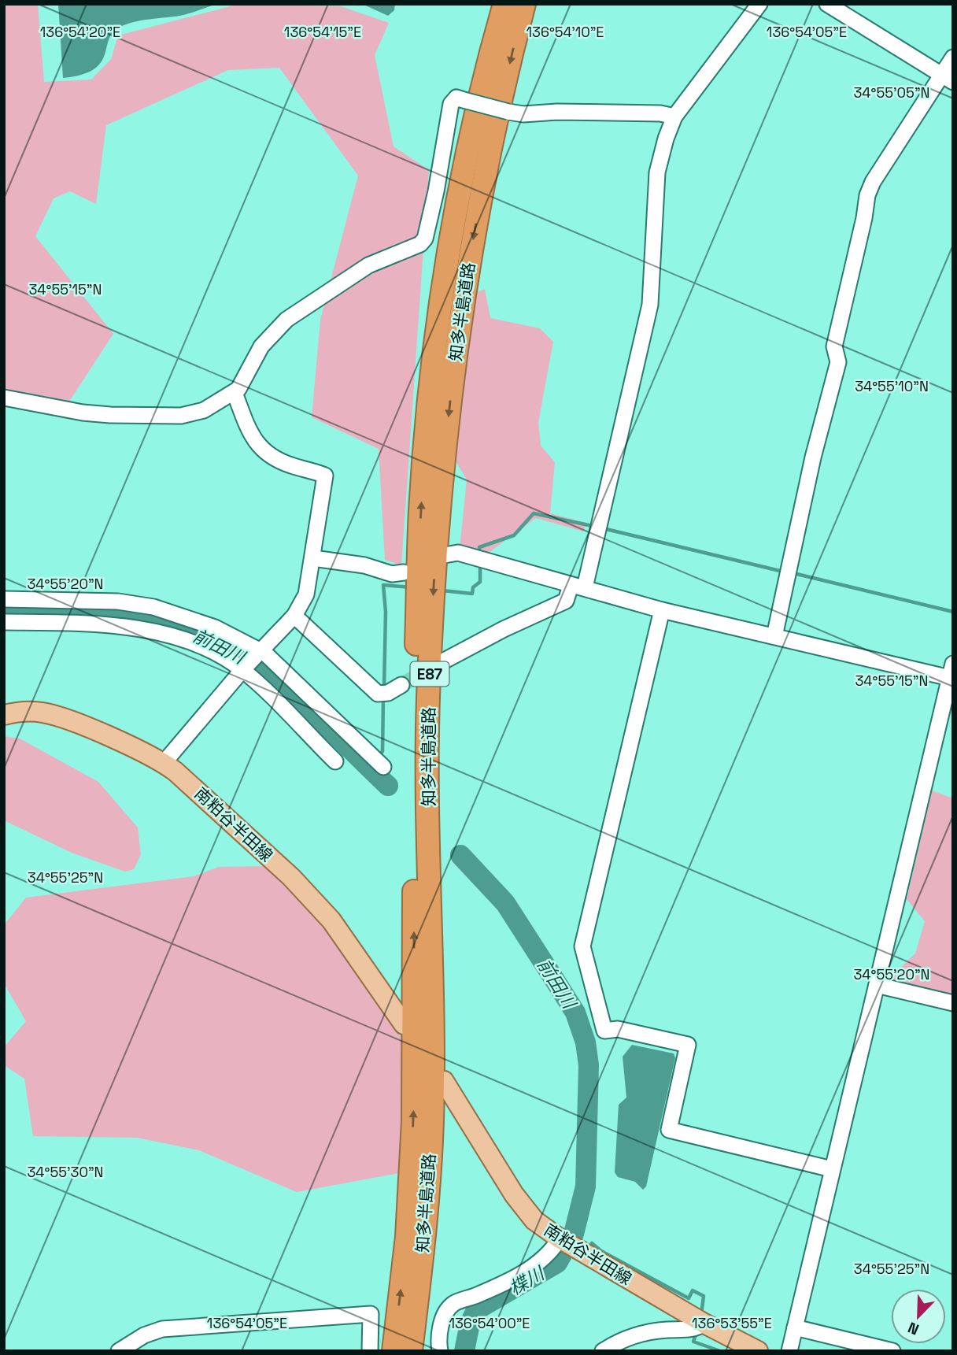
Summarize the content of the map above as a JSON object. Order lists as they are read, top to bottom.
{
  "streets": {
    "highway": ["知多半島道路", "E87"],
    "main road": ["南粕谷半田線"]
  },
  "water": ["前田川", "楪川"],
  "north": "bottom left",
  "coordinates": [
    "136°54'10\"E",
    "136°54'05\"E",
    "136°54'20\"E",
    "136°54'15\"E",
    "34°55'05\"N",
    "34°55'15\"N",
    "34°55'10\"N",
    "34°55'20\"N",
    "34°55'25\"N",
    "34°55'30\"N",
    "136°54'00\"E",
    "136°53'55\"E"
  ]
}
